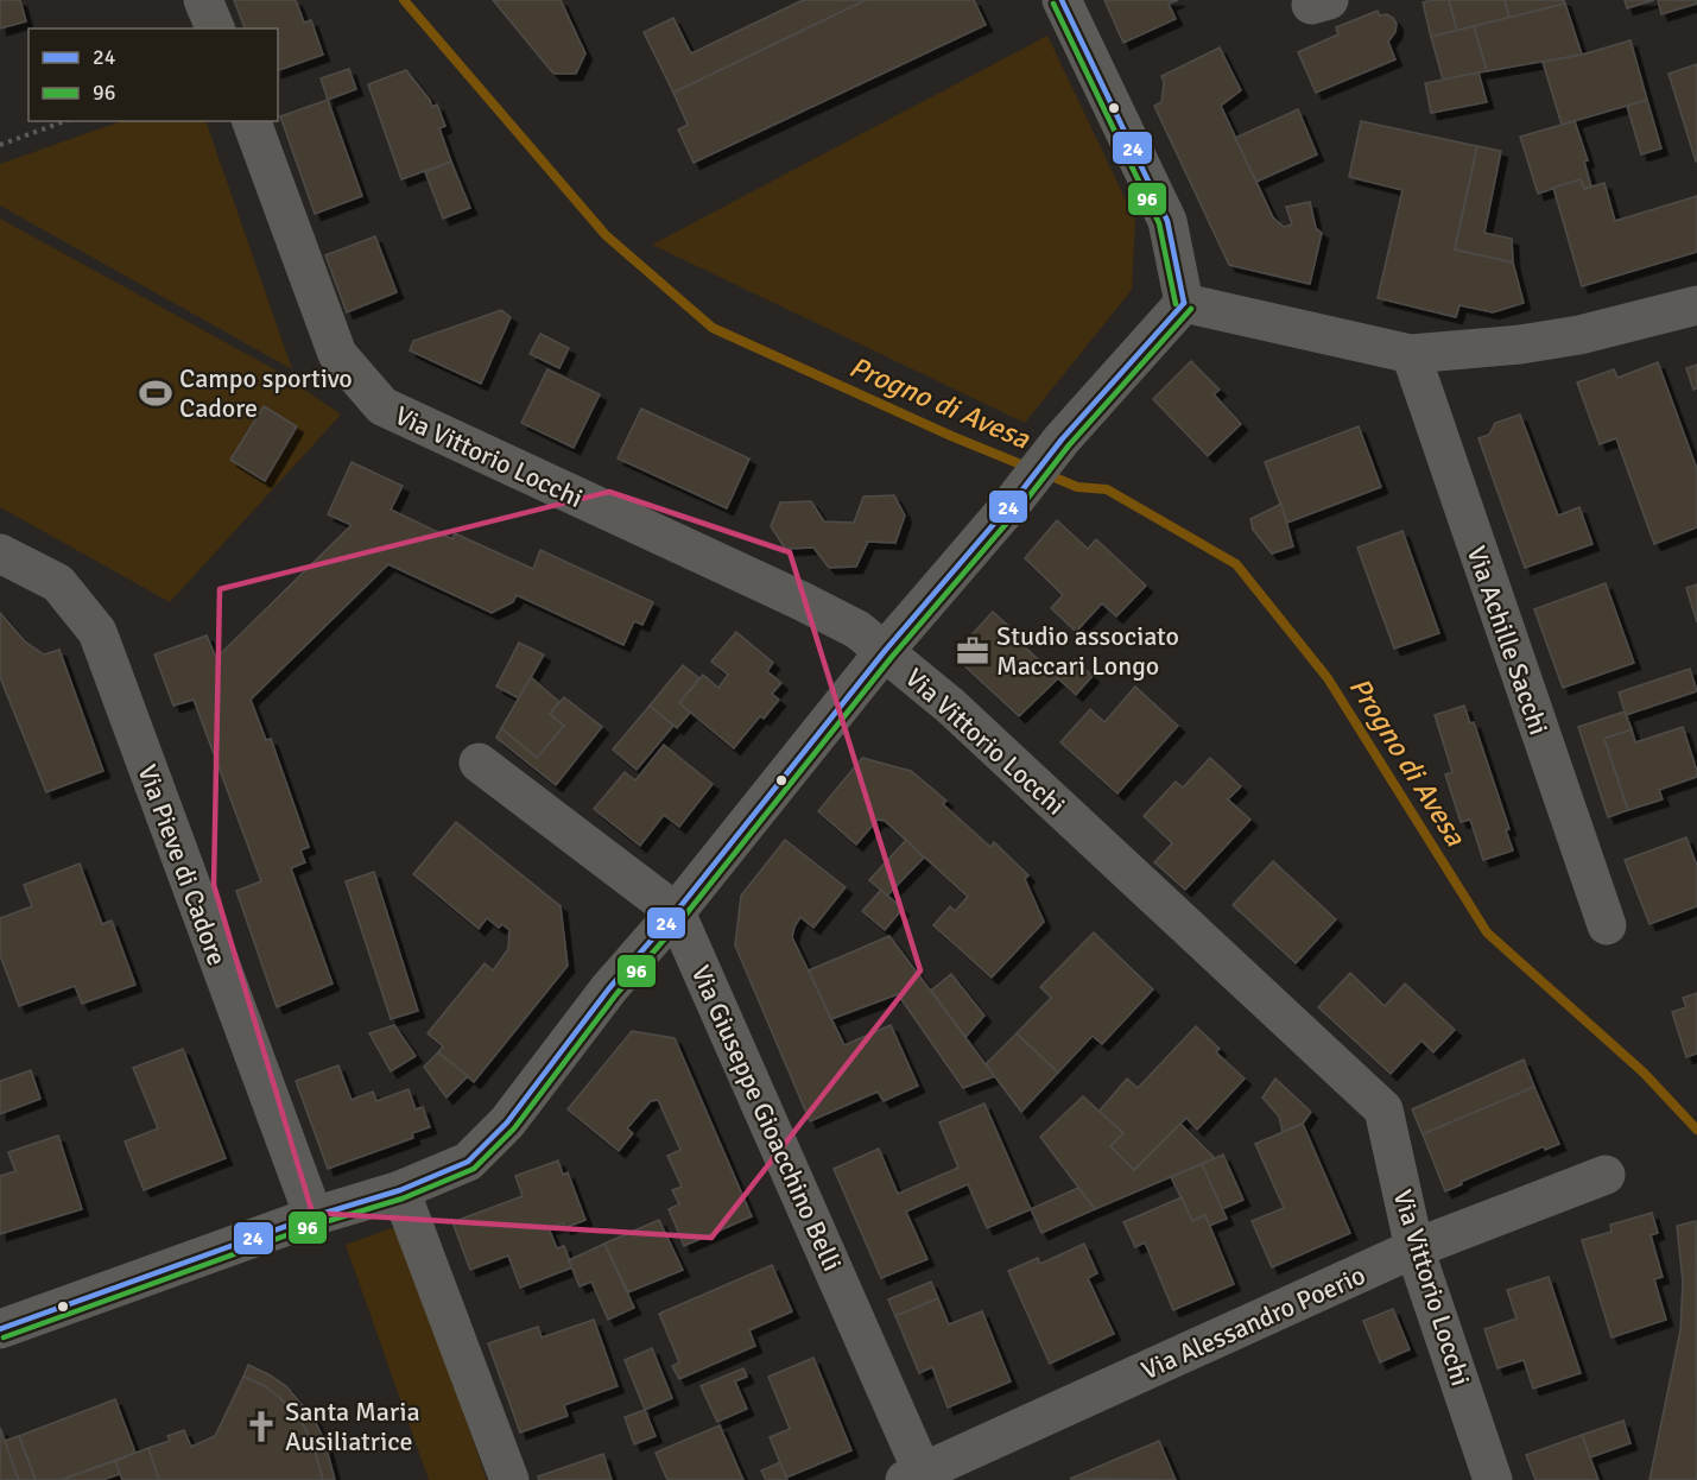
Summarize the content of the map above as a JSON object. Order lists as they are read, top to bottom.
{
  "streets": {
    "street": [
      "Via Vittorio Locchi",
      "Via Achille Sacchi",
      "Via Pieve di Cadore",
      "Via Giuseppe Gioacchino Belli",
      "Via Alessandro Poerio"
    ]
  },
  "crossings": [
    ["Via Vittorio Locchi", "Via Alessandro Poerio"],
    ["Via Giuseppe Gioacchino Belli", "Via Alessandro Poerio"]
  ],
  "water": ["Progno di Avesa"],
  "places": {
    "sports": ["Campo sportivo Cadore"],
    "office": ["Studio associato Maccari Longo"],
    "church": ["Santa Maria Ausiliatrice"]
  },
  "lines": ["transit line 24", "transit line 96"],
  "legend": ["24", "96"]
}
